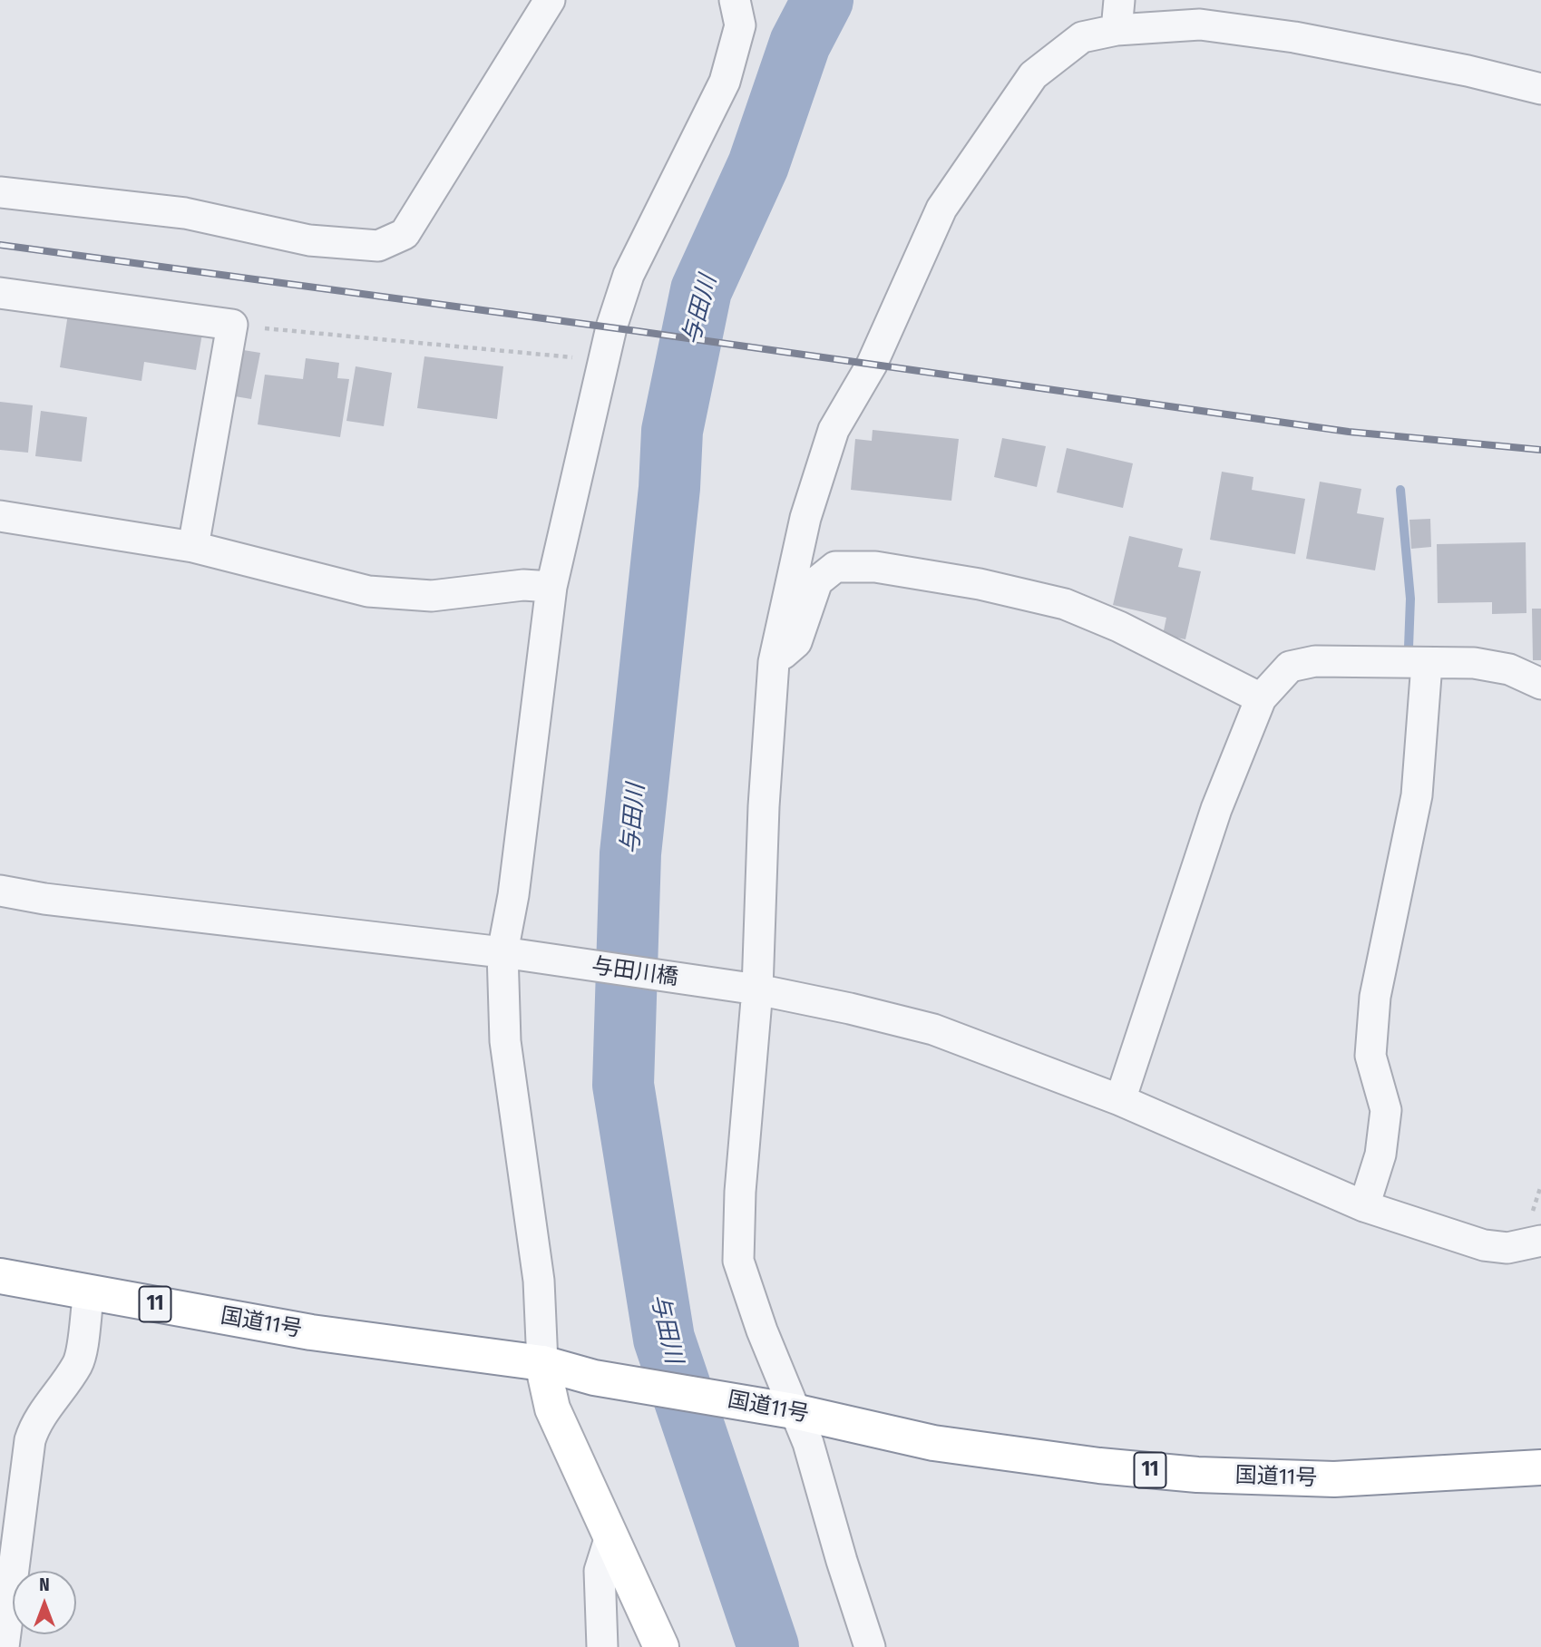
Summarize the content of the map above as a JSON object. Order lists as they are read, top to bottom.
{
  "streets": {
    "main road": ["11", "国道11号"],
    "street": ["与田川橋"]
  },
  "water": ["与田川"],
  "north": "top"
}
